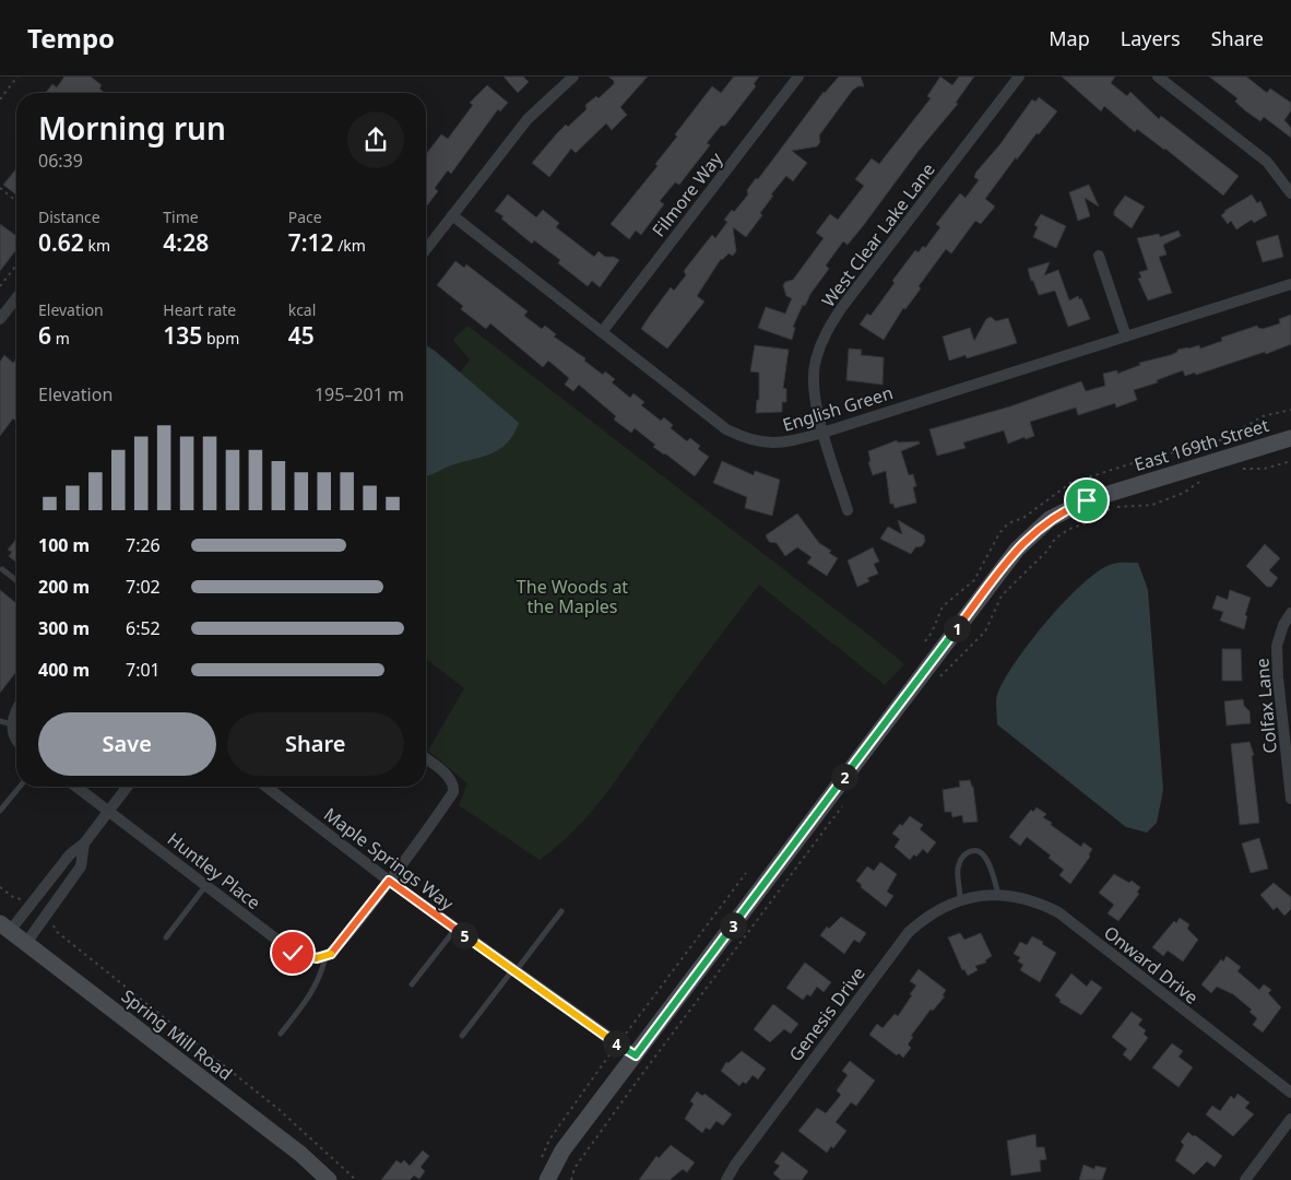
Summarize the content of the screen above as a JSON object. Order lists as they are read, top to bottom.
{
  "streets": {
    "street": [
      "Filmore Way",
      "West Clear Lake Lane",
      "English Green",
      "East 169th Street",
      "Colfax Lane",
      "Maple Springs Way",
      "Huntley Place",
      "Onward Drive",
      "Genesis Drive",
      "Spring Mill Road"
    ]
  },
  "crossings": [
    ["Filmore Way", "English Green"],
    ["West Clear Lake Lane", "English Green"],
    ["East 169th Street", "Maple Springs Way"],
    ["Onward Drive", "Genesis Drive"]
  ],
  "parks": ["The Woods at the Maples"],
  "page": {
    "header": "Tempo",
    "nav": ["Map", "Layers", "Share"],
    "heading": ["Morning run", "06:39"],
    "stats": [
      ["Distance", "0.62 km"],
      ["Time", "4:28"],
      ["Pace", "7:12 /km"],
      ["Elevation", "6 m"],
      ["Heart rate", "135 bpm"],
      ["kcal", "45"]
    ],
    "chart": ["Elevation", "195–201 m"],
    "list": [
      {
        "name": "100 m",
        "note": "7:26"
      },
      {
        "name": "200 m",
        "note": "7:02"
      },
      {
        "name": "300 m",
        "note": "6:52"
      },
      {
        "name": "400 m",
        "note": "7:01"
      }
    ],
    "pins": [
      "1",
      "2",
      "3",
      "5",
      "4"
    ],
    "buttons": ["Save", "Share"]
  }
}
